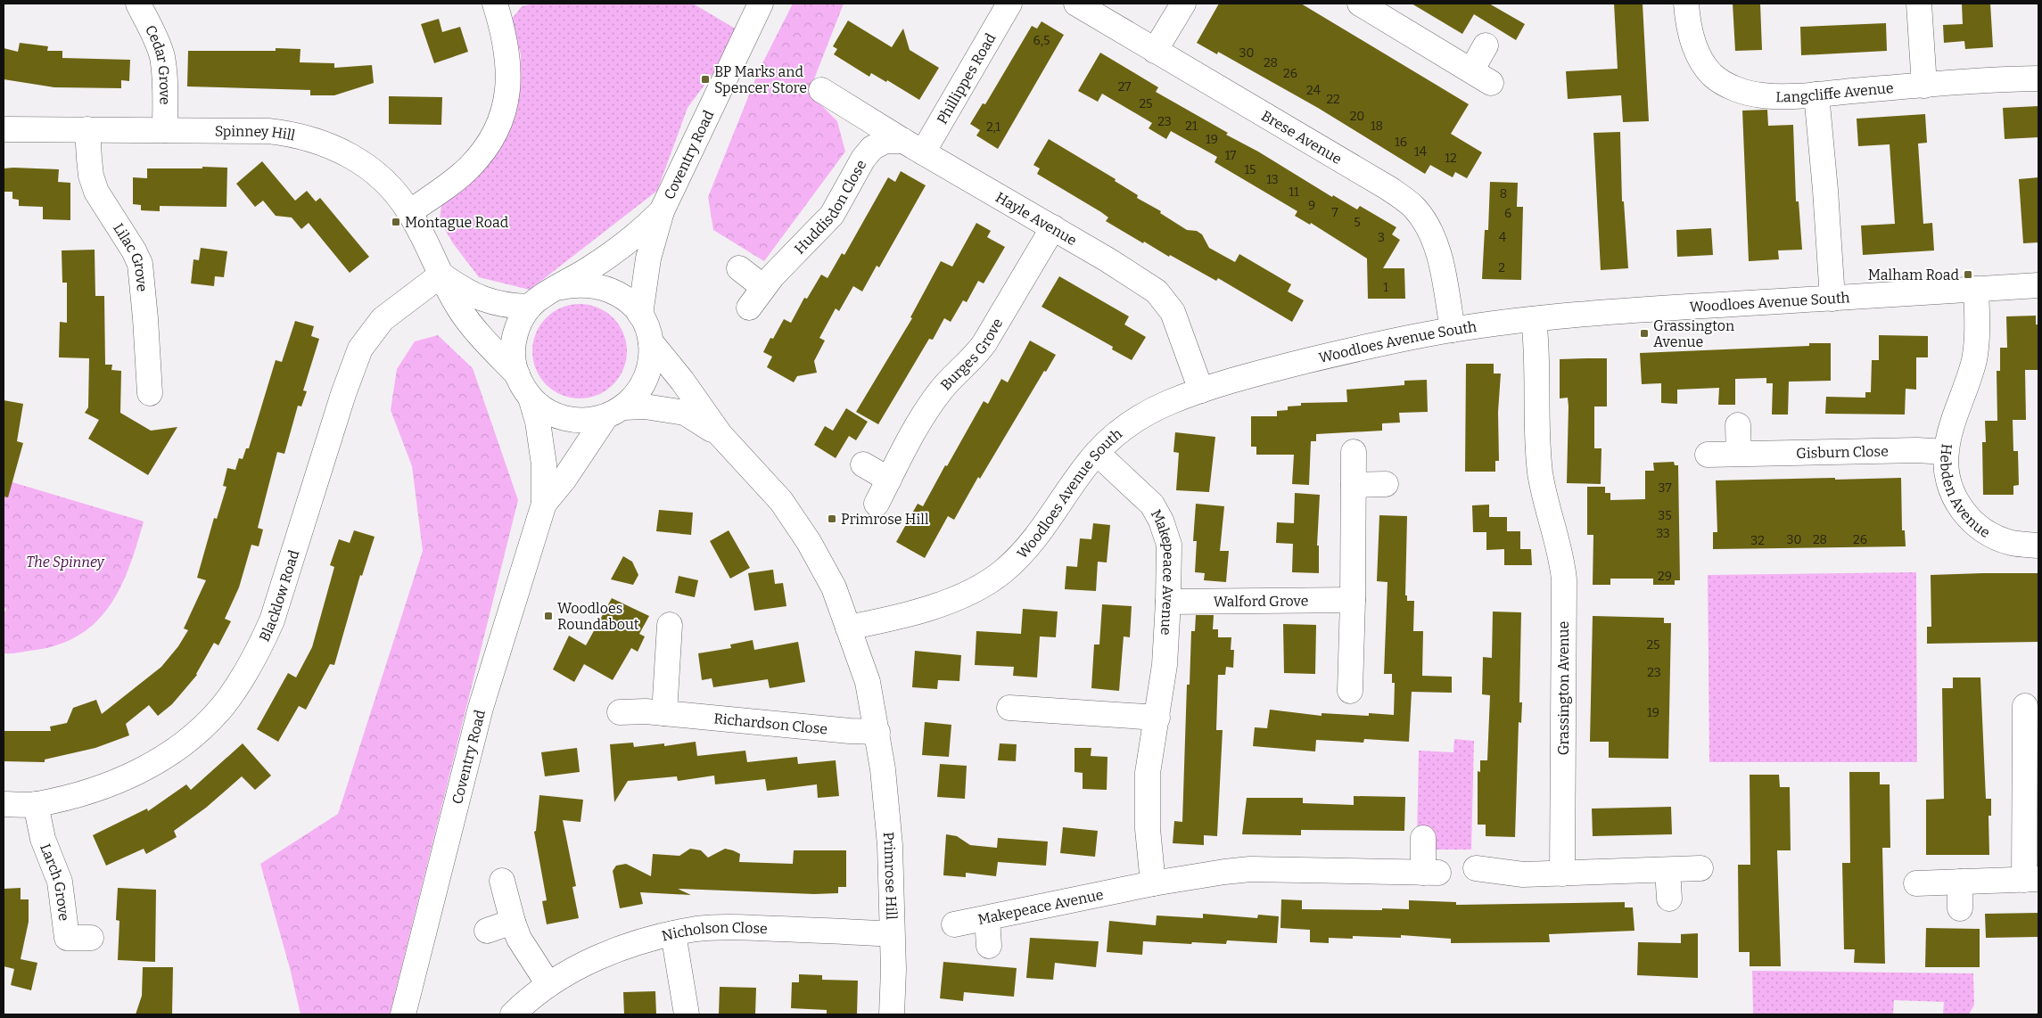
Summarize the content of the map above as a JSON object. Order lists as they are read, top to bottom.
{
  "streets": {
    "street": [
      "Cedar Grove",
      "Phillippes Road",
      "Langcliffe Avenue",
      "Spinney Hill",
      "Brese Avenue",
      "Coventry Road",
      "Huddisdon Close",
      "Hayle Avenue",
      "Lilac Grove",
      "Woodloes Avenue South",
      "Burges Grove",
      "Gisburn Close",
      "Hebden Avenue",
      "Makepeace Avenue",
      "Blacklow Road",
      "Walford Grove",
      "Grassington Avenue",
      "Richardson Close",
      "Primrose Hill",
      "Larch Grove",
      "Nicholson Close"
    ]
  },
  "crossings": [
    ["Cedar Grove", "Spinney Hill"],
    ["Phillippes Road", "Huddisdon Close"],
    ["Phillippes Road", "Hayle Avenue"],
    ["Spinney Hill", "Coventry Road"],
    ["Spinney Hill", "Lilac Grove"],
    ["Spinney Hill", "Blacklow Road"],
    ["Spinney Hill", "Primrose Hill"],
    ["Brese Avenue", "Woodloes Avenue South"],
    ["Coventry Road", "Primrose Hill"],
    ["Huddisdon Close", "Hayle Avenue"],
    ["Hayle Avenue", "Woodloes Avenue South"],
    ["Hayle Avenue", "Burges Grove"],
    ["Woodloes Avenue South", "Hebden Avenue"],
    ["Woodloes Avenue South", "Makepeace Avenue"],
    ["Woodloes Avenue South", "Grassington Avenue"],
    ["Woodloes Avenue South", "Primrose Hill"],
    ["Gisburn Close", "Hebden Avenue"],
    ["Makepeace Avenue", "Walford Grove"],
    ["Blacklow Road", "Larch Grove"],
    ["Richardson Close", "Primrose Hill"],
    ["Primrose Hill", "Nicholson Close"]
  ],
  "parks": ["The Spinney"],
  "places": {
    "transit": [
      "BP Marks and Spencer Store",
      "Montague Road",
      "Malham Road",
      "Grassington Avenue",
      "Primrose Hill",
      "Woodloes Roundabout"
    ]
  },
  "house_numbers": [
    "6,5",
    "30",
    "28",
    "26",
    "27",
    "24",
    "22",
    "25",
    "20",
    "23",
    "21",
    "18",
    "2,1",
    "19",
    "16",
    "14",
    "17",
    "12",
    "15",
    "13",
    "11",
    "8",
    "9",
    "7",
    "6",
    "5",
    "3",
    "4",
    "2",
    "1",
    "37",
    "35",
    "33",
    "30",
    "28",
    "26",
    "32",
    "29",
    "25",
    "23",
    "19"
  ]
}
